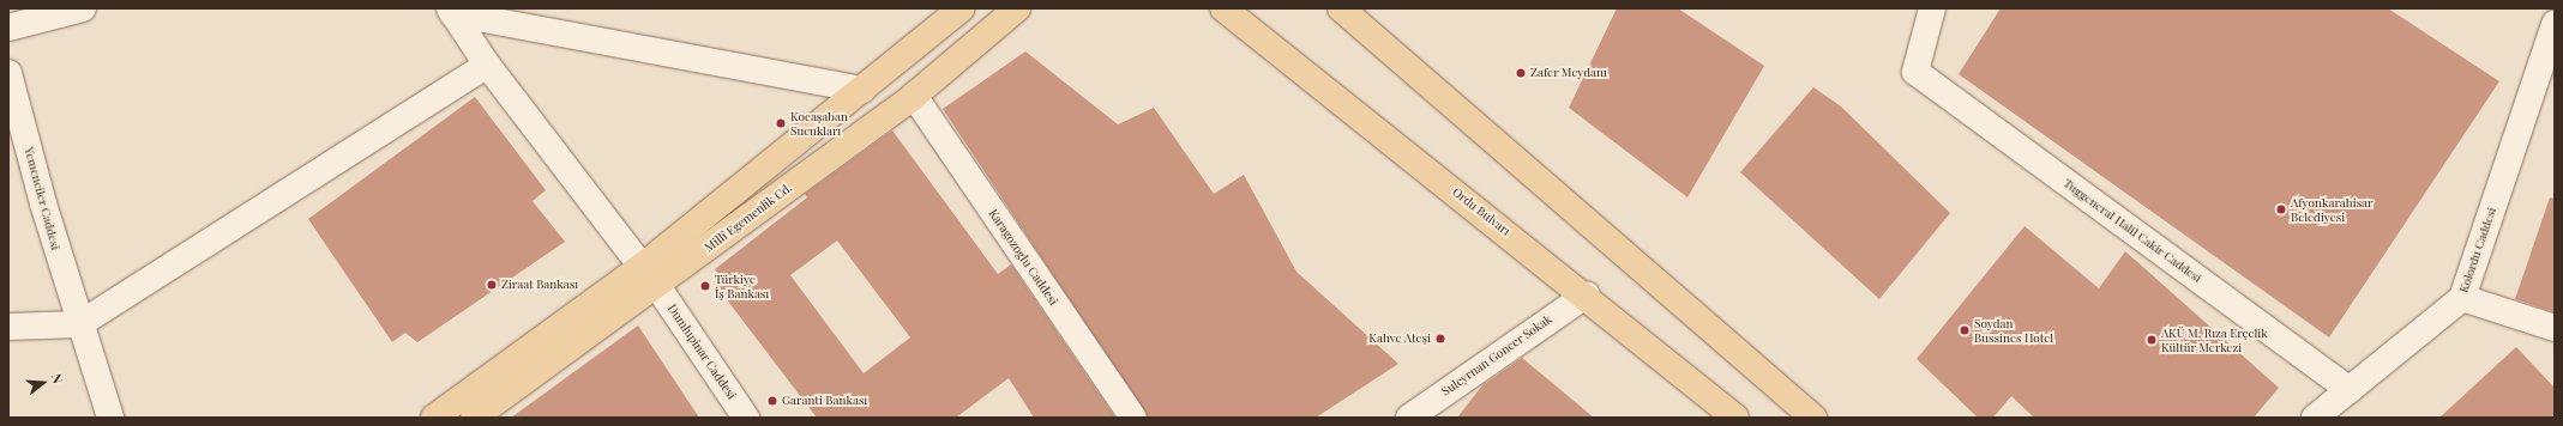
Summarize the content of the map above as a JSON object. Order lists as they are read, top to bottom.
{
  "streets": {
    "main road": ["Ordu Bulvarı", "Millî Egemenlik Cd."],
    "street": [
      "Yemenciler Caddesi",
      "Tuggeneral Halil Cakir Caddesi",
      "Kolordu Caddesi",
      "Karagozoglu Caddesi",
      "Dumlupinar Caddesi",
      "Suleyrnan Goncer Sokak"
    ]
  },
  "crossings": [
    ["Ordu Bulvarı", "Suleyrnan Goncer Sokak"],
    ["Millî Egemenlik Cd.", "Karagozoglu Caddesi"],
    ["Millî Egemenlik Cd.", "Dumlupinar Caddesi"],
    ["Tuggeneral Halil Cakir Caddesi", "Kolordu Caddesi"]
  ],
  "places": [
    "Zafer Meydanı",
    "Kocaşaban Sucukları",
    "Afyonkarahisar Belediyesi",
    "Ziraat Bankası",
    "Türkiye İş Bankası",
    "Soydan Bussines Hotel",
    "Kahve Ateşi",
    "AKÜ M. Rıza Erçelik Kültür Merkezi",
    "Garanti Bankası"
  ],
  "north": "right"
}
